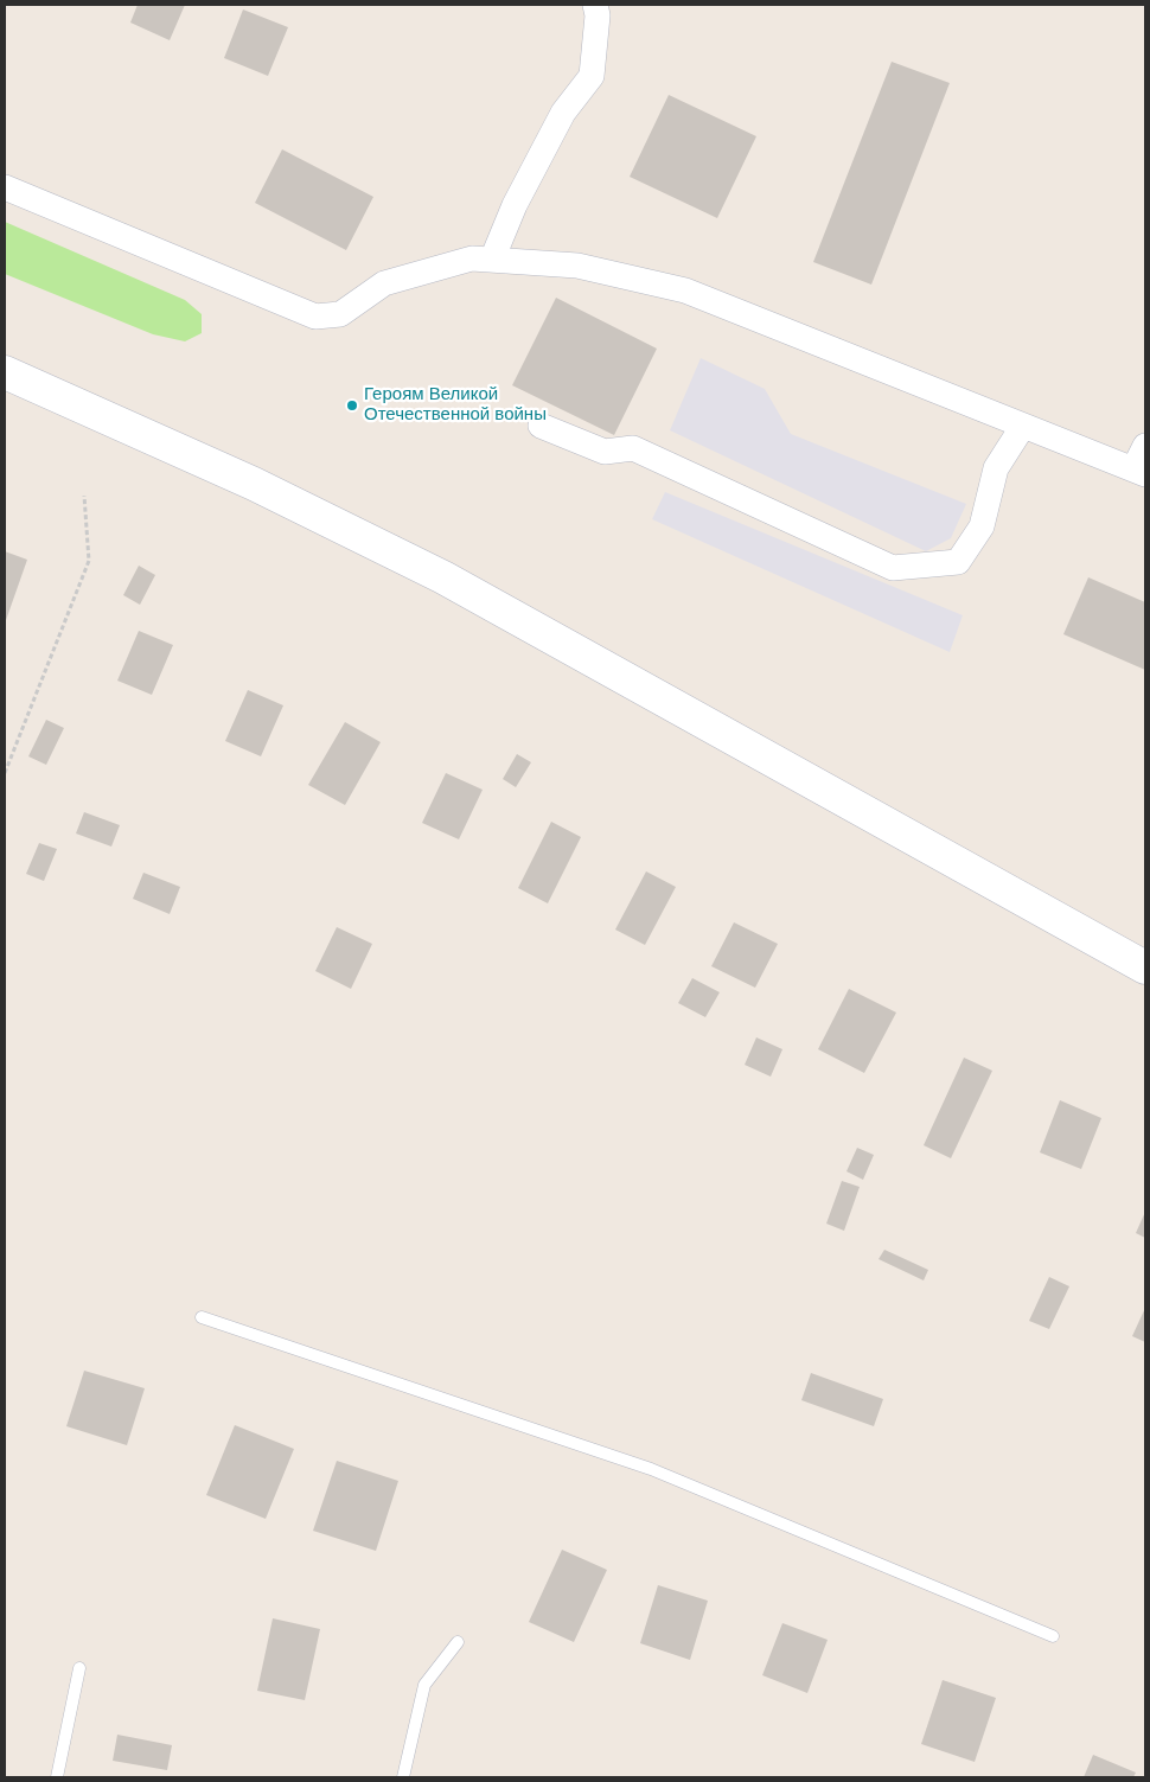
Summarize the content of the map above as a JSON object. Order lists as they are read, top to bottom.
{
  "places": ["Героям Великой Отечественной войны"]
}
